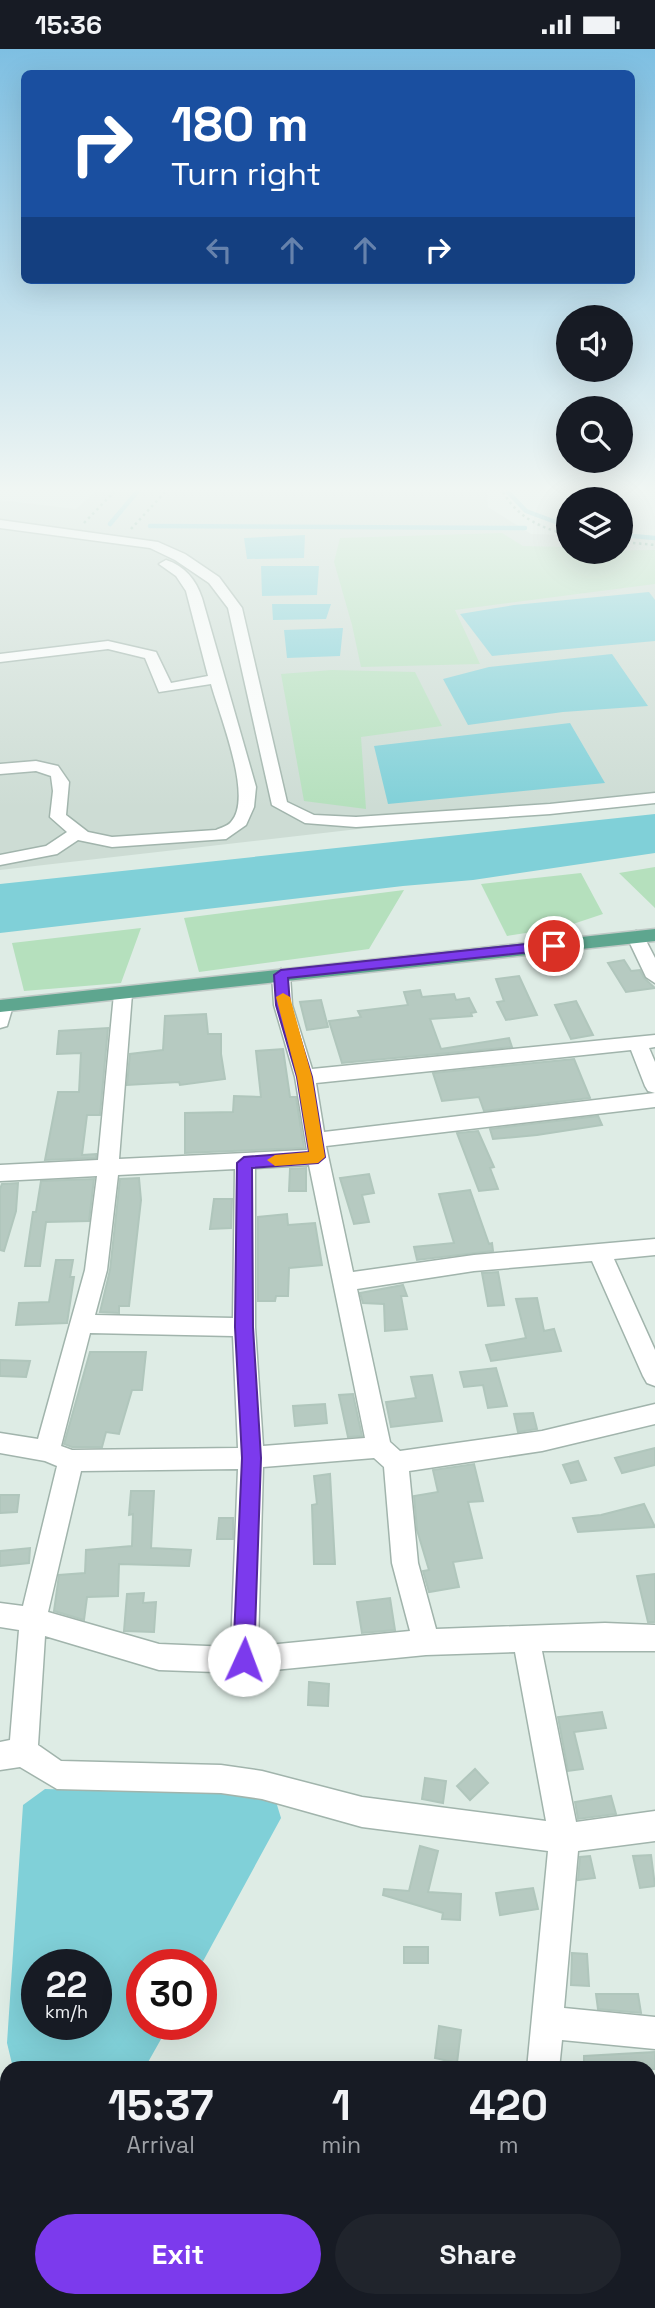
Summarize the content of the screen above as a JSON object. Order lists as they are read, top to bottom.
{
  "page": {
    "status": "15:36",
    "turn": ["180 m", "Turn right"],
    "speed": "22 km/h",
    "limit": "30",
    "eta": [
      "15:37",
      "Arrival",
      "1",
      "min",
      "420",
      "m"
    ],
    "buttons": ["Exit", "Share"]
  }
}
